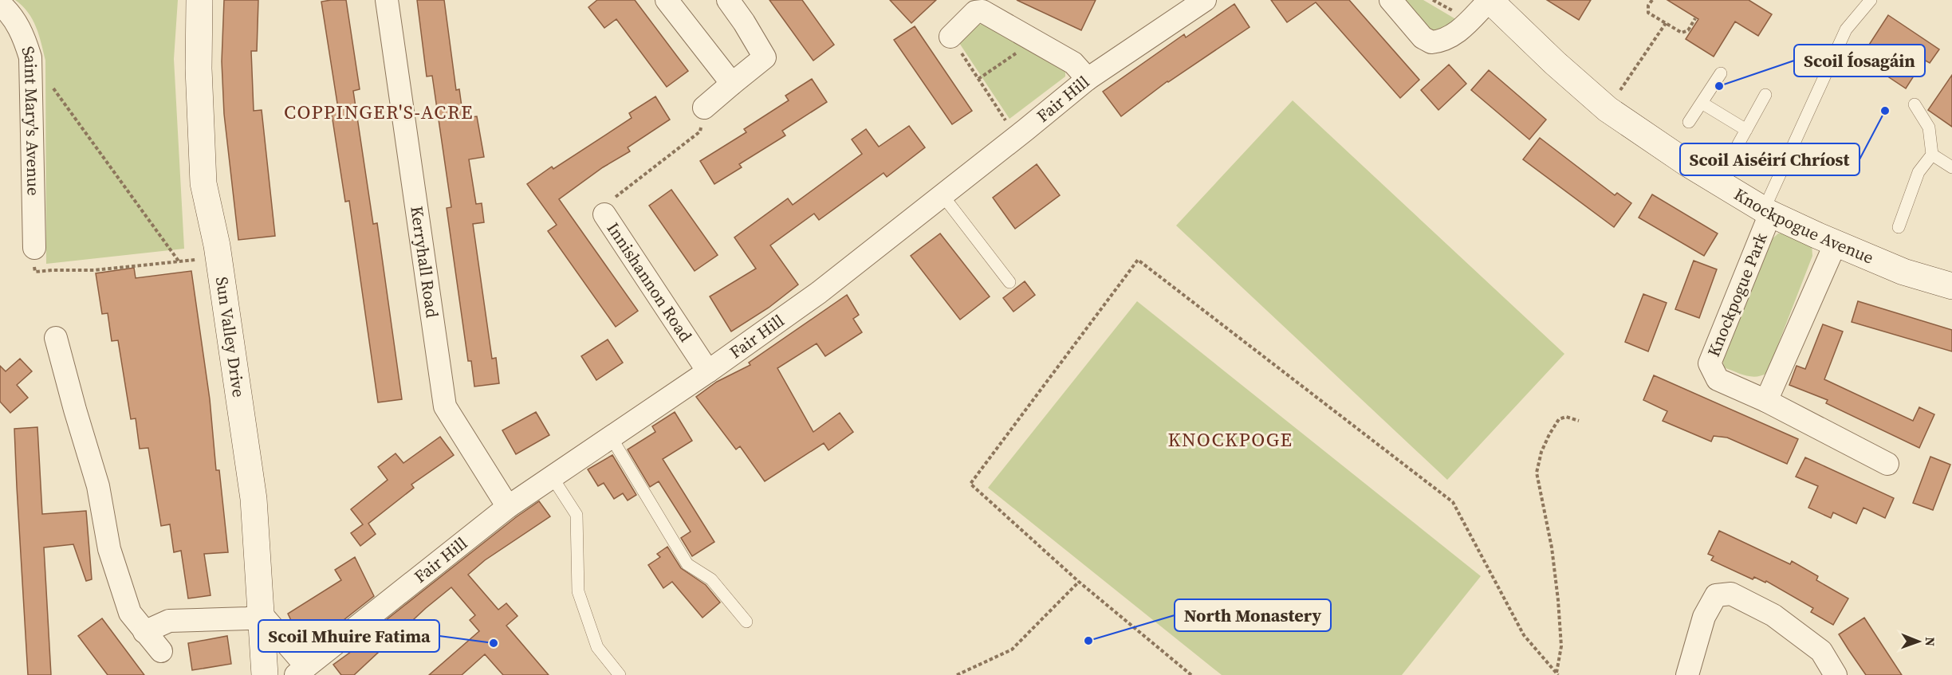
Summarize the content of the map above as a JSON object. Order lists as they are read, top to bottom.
{
  "streets": {
    "street": [
      "Fair Hill",
      "Saint Mary's Avenue",
      "Knockpogue Avenue",
      "Kerryhall Road",
      "Innishannon Road",
      "Knockpogue Park",
      "Sun Valley Drive"
    ]
  },
  "crossings": [
    ["Fair Hill", "Kerryhall Road"],
    ["Fair Hill", "Innishannon Road"],
    ["Fair Hill", "Sun Valley Drive"],
    ["Knockpogue Avenue", "Knockpogue Park"]
  ],
  "districts": ["COPPINGER'S-ACRE", "KNOCKPOGE"],
  "places": [
    "Scoil Íosagáin",
    "Scoil Aiséirí Chríost",
    "North Monastery",
    "Scoil Mhuire Fatima"
  ],
  "north": "right"
}
